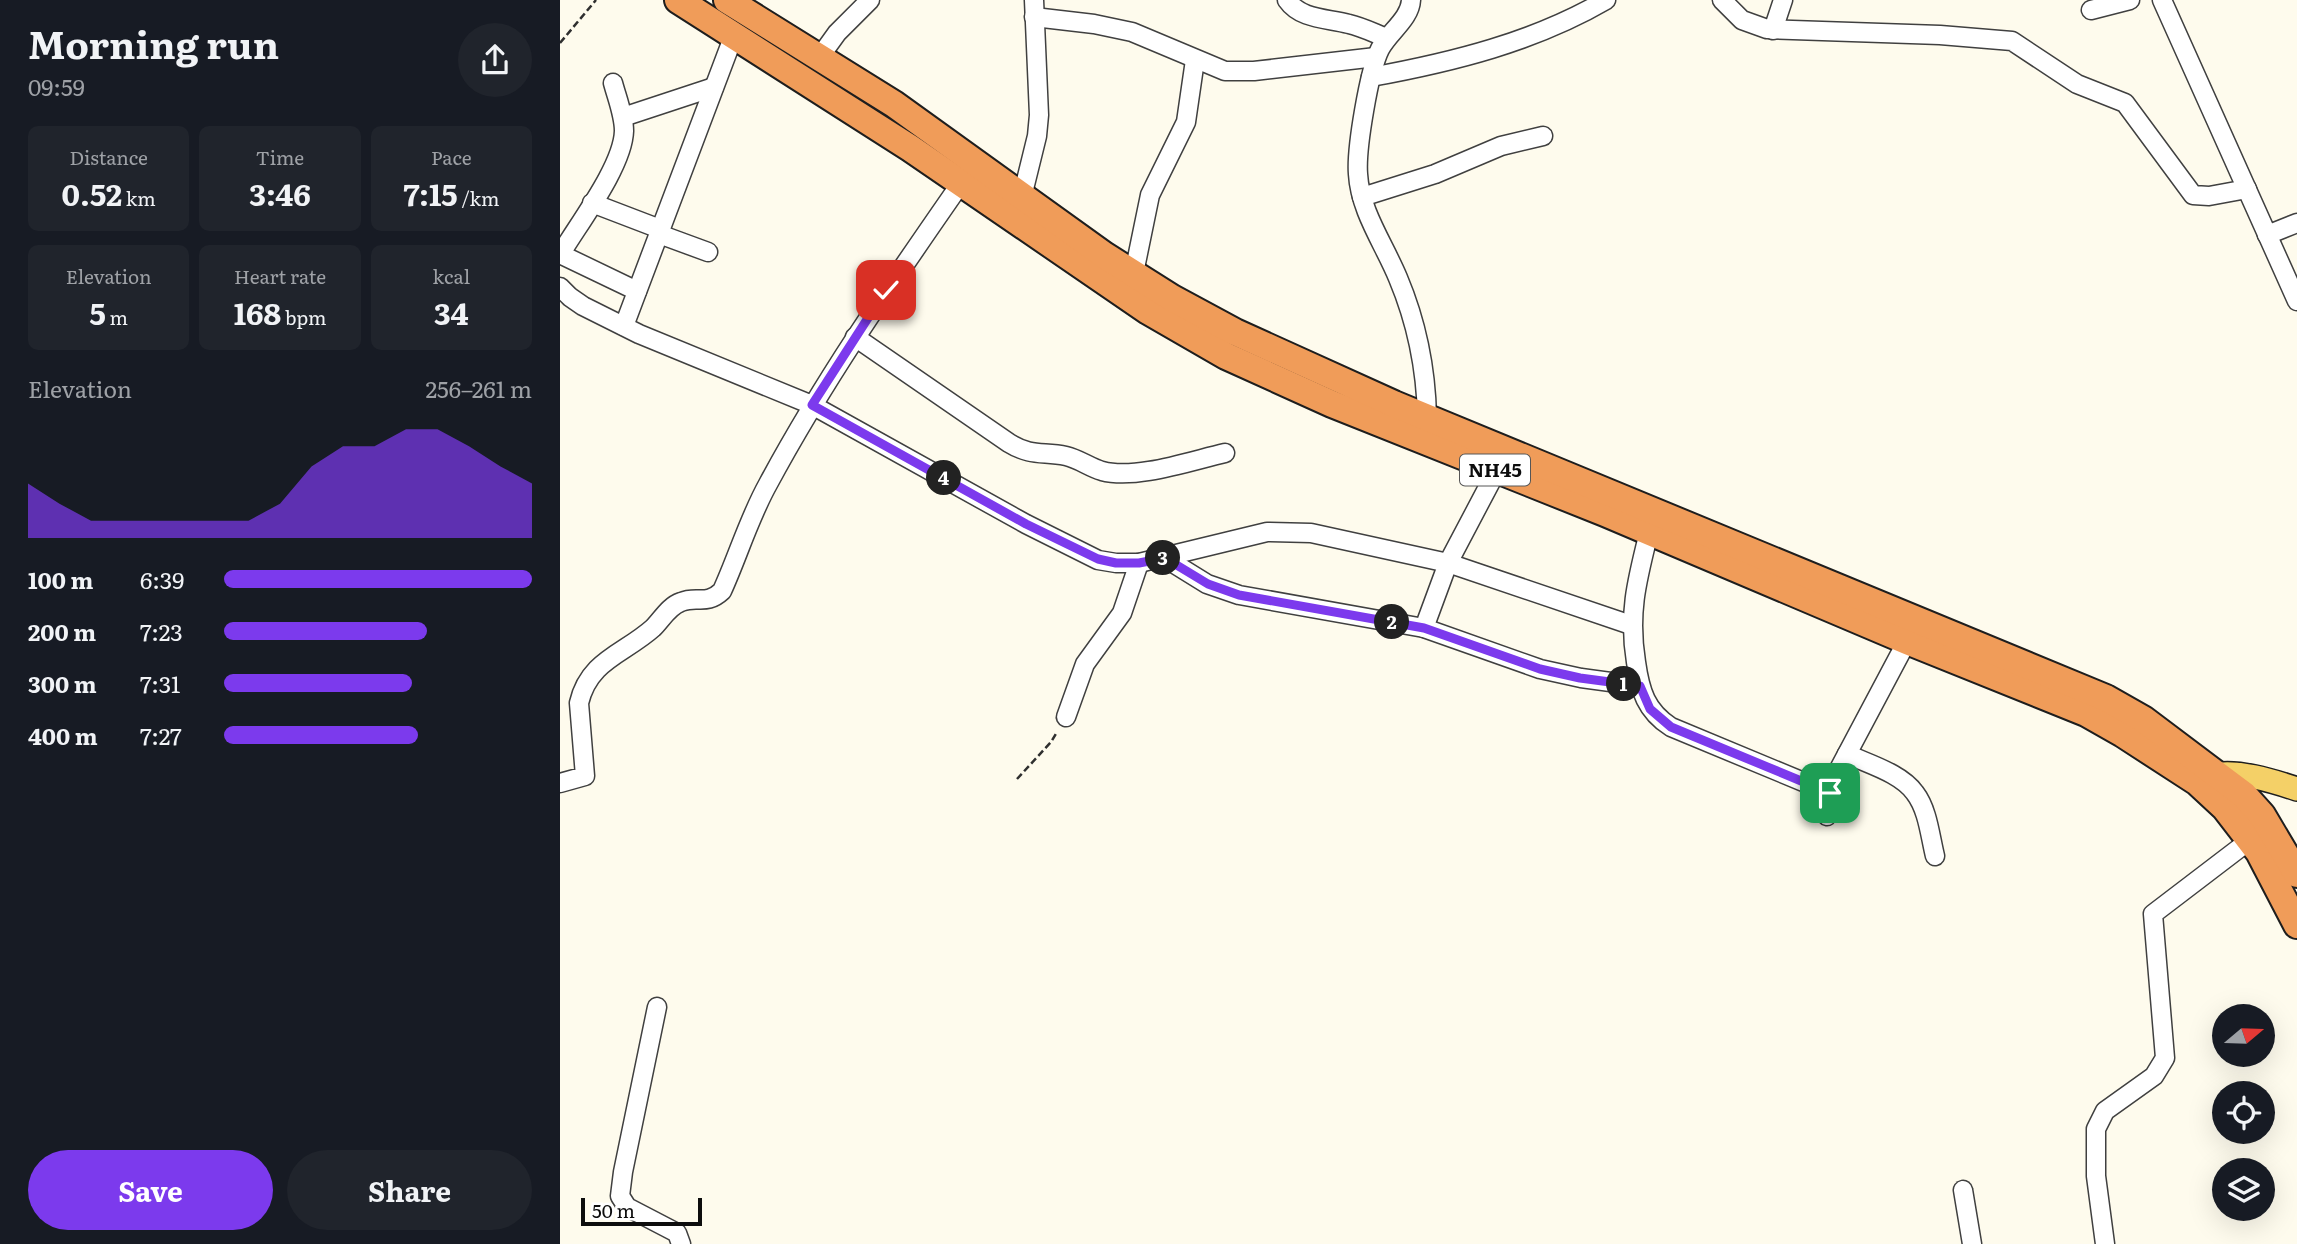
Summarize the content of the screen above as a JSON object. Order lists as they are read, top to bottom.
{
  "streets": {
    "highway": ["NH45"]
  },
  "scale_bar": "50 m",
  "north": "right",
  "page": {
    "heading": ["Morning run", "09:59"],
    "stats": [
      ["Distance", "0.52 km"],
      ["Time", "3:46"],
      ["Pace", "7:15 /km"],
      ["Elevation", "5 m"],
      ["Heart rate", "168 bpm"],
      ["kcal", "34"]
    ],
    "chart": ["Elevation", "256–261 m"],
    "pins": [
      "4",
      "3",
      "2",
      "1"
    ],
    "list": [
      {
        "name": "100 m",
        "note": "6:39"
      },
      {
        "name": "200 m",
        "note": "7:23"
      },
      {
        "name": "300 m",
        "note": "7:31"
      },
      {
        "name": "400 m",
        "note": "7:27"
      }
    ],
    "buttons": ["Save", "Share"],
    "scale": "50 m"
  }
}
